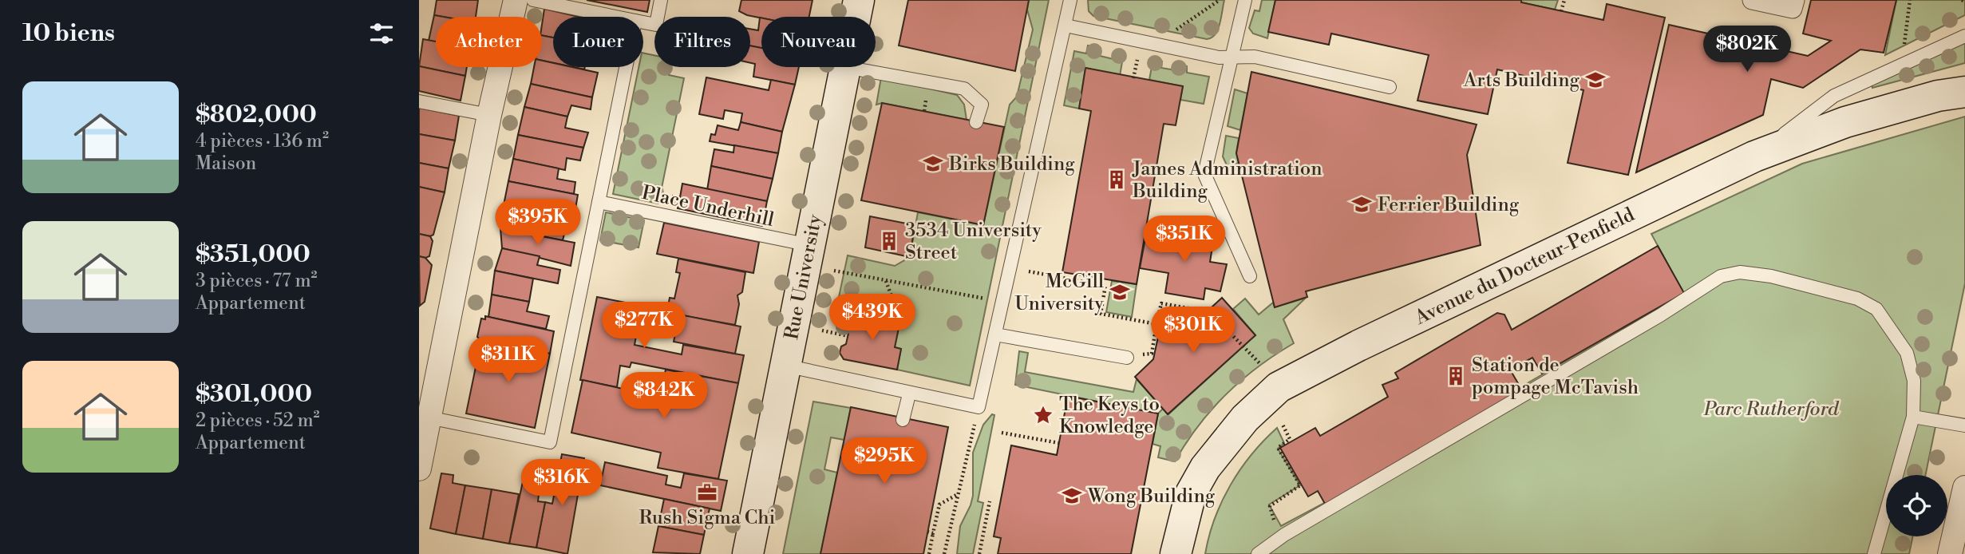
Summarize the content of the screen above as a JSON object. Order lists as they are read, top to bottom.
{
  "streets": {
    "main road": ["Avenue du Docteur-Penfield", "Rue University"],
    "lane": ["Place Underhill"]
  },
  "crossings": [
    ["Place Underhill", "Rue University"]
  ],
  "parks": ["Parc Rutherford"],
  "places": {
    "school or university": [
      "Arts Building",
      "Birks Building",
      "Ferrier Building",
      "McGill University",
      "Wong Building"
    ],
    "building": ["James Administration Building", "3534 University Street", "Station de pompage McTavish"],
    "place": ["The Keys to Knowledge"],
    "office": ["Rush Sigma Chi"]
  },
  "page": {
    "heading": "10 biens",
    "chip": [
      "Acheter",
      "Louer",
      "Filtres",
      "Nouveau"
    ],
    "price": [
      "$802K",
      "$395K",
      "$351K",
      "$439K",
      "$277K",
      "$301K",
      "$311K",
      "$842K",
      "$295K",
      "$316K"
    ],
    "list": [
      {
        "name": "$802,000",
        "note": "4 pièces · 136 m² · Maison"
      },
      {
        "name": "$351,000",
        "note": "3 pièces · 77 m² · Appartement"
      },
      {
        "name": "$301,000",
        "note": "2 pièces · 52 m² · Appartement"
      }
    ]
  }
}
